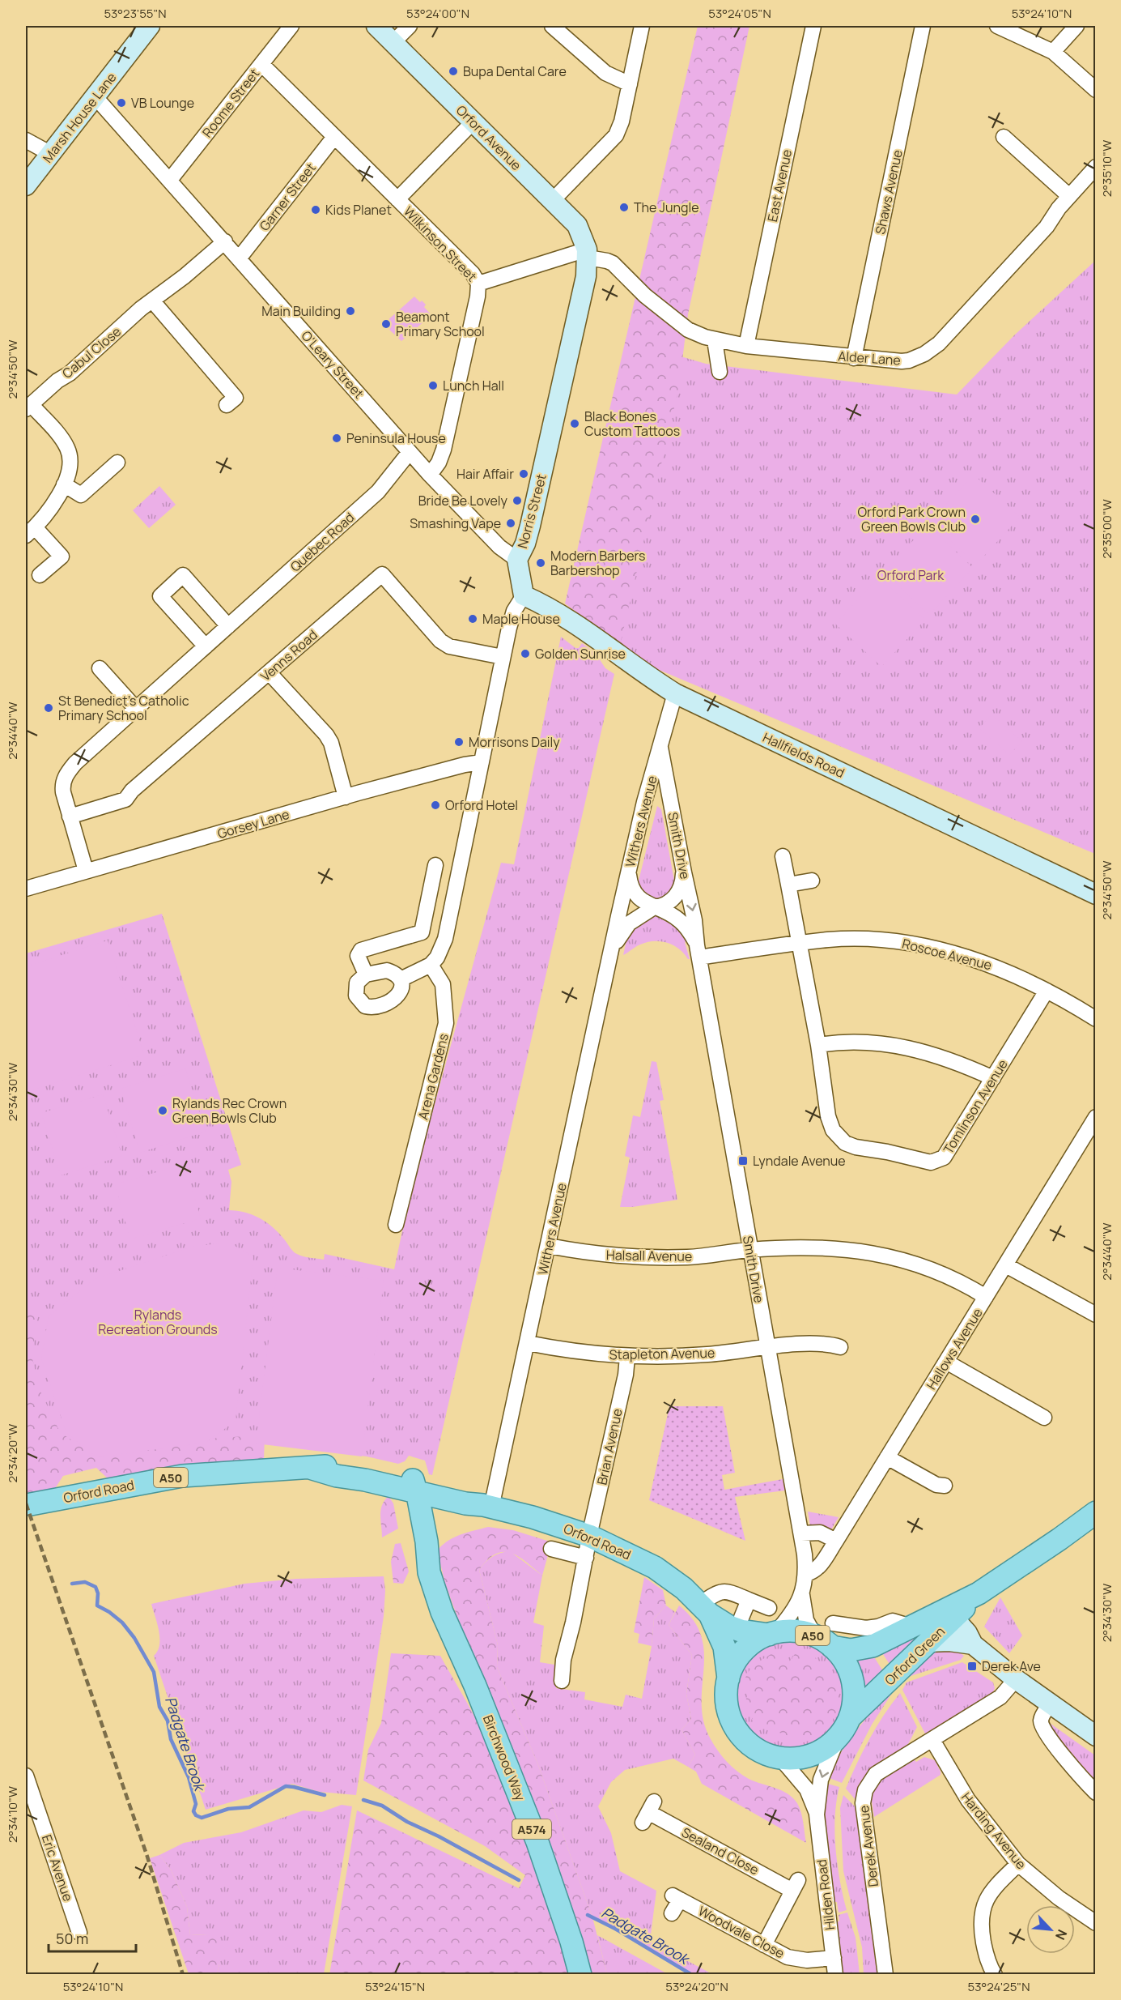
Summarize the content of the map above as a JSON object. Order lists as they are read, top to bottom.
{
  "streets": {
    "main road": [
      "A50",
      "Orford Road",
      "Orford Green",
      "Birchwood Way",
      "A574"
    ],
    "street": [
      "Roome Street",
      "Marsh House Lane",
      "Orford Avenue",
      "East Avenue",
      "Shaws Avenue",
      "Garner Street",
      "Wilkinson Street",
      "Cabul Close",
      "Alder Lane",
      "O'Leary Street",
      "Norris Street",
      "Quebec Road",
      "Venns Road",
      "Hallfields Road",
      "Withers Avenue",
      "Gorsey Lane",
      "Smith Drive",
      "Roscoe Avenue",
      "Arena Gardens",
      "Tomlinson Avenue",
      "Halsall Avenue",
      "Hallows Avenue",
      "Stapleton Avenue",
      "Brian Avenue",
      "Harding Avenue",
      "Derek Avenue",
      "Sealand Close",
      "Eric Avenue",
      "Hilden Road",
      "Woodvale Close"
    ]
  },
  "crossings": [
    ["Roome Street", "Wilkinson Street"],
    ["Roome Street", "O'Leary Street"],
    ["Marsh House Lane", "O'Leary Street"],
    ["Orford Avenue", "Alder Lane"],
    ["Orford Avenue", "Norris Street"],
    ["East Avenue", "Alder Lane"],
    ["Shaws Avenue", "Alder Lane"],
    ["Garner Street", "Wilkinson Street"],
    ["Garner Street", "O'Leary Street"],
    ["Wilkinson Street", "O'Leary Street"],
    ["Cabul Close", "O'Leary Street"],
    ["Alder Lane", "Norris Street"],
    ["O'Leary Street", "Norris Street"],
    ["O'Leary Street", "Quebec Road"],
    ["Norris Street", "Hallfields Road"],
    ["Quebec Road", "Venns Road"],
    ["Quebec Road", "Gorsey Lane"],
    ["Hallfields Road", "Withers Avenue"],
    ["Withers Avenue", "Smith Drive"],
    ["Withers Avenue", "Halsall Avenue"],
    ["Withers Avenue", "Stapleton Avenue"],
    ["Withers Avenue", "Orford Road"],
    ["Withers Avenue", "Birchwood Way"],
    ["Smith Drive", "Roscoe Avenue"],
    ["Smith Drive", "Halsall Avenue"],
    ["Smith Drive", "Hallows Avenue"],
    ["Smith Drive", "Stapleton Avenue"],
    ["Smith Drive", "A50"],
    ["Smith Drive", "Orford Road"],
    ["Smith Drive", "Orford Green"],
    ["Smith Drive", "Hilden Road"],
    ["Roscoe Avenue", "Tomlinson Avenue"],
    ["Stapleton Avenue", "Brian Avenue"],
    ["Brian Avenue", "Orford Road"],
    ["A50", "Orford Road"],
    ["A50", "Orford Green"],
    ["A50", "Hilden Road"],
    ["Orford Road", "Orford Green"],
    ["Orford Road", "Birchwood Way"],
    ["Orford Road", "Hilden Road"],
    ["Orford Green", "Hilden Road"],
    ["Harding Avenue", "Derek Avenue"],
    ["Sealand Close", "Woodvale Close"],
    ["Hilden Road", "Woodvale Close"]
  ],
  "water": ["Padgate Brook"],
  "parks": ["Orford Park", "Rylands Recreation Grounds"],
  "places": {
    "other": [
      "Bupa Dental Care",
      "VB Lounge",
      "The Jungle",
      "Kids Planet",
      "Main Building",
      "Beamont Primary School",
      "Lunch Hall",
      "Black Bones Custom Tattoos",
      "Peninsula House",
      "Hair Affair",
      "Bride Be Lovely",
      "Orford Park Crown Green Bowls Club",
      "Smashing Vape",
      "Modern Barbers Barbershop",
      "Maple House",
      "Golden Sunrise",
      "St Benedict's Catholic Primary School",
      "Morrisons Daily",
      "Orford Hotel",
      "Rylands Rec Crown Green Bowls Club"
    ],
    "transit": ["Lyndale Avenue", "Derek Ave"]
  },
  "scale_bar": "50 m",
  "north": "bottom right",
  "coordinates": [
    "53°23'55\"N",
    "53°24'00\"N",
    "53°24'05\"N",
    "53°24'10\"N",
    "2°35'10\"W",
    "2°34'50\"W",
    "2°35'00\"W",
    "2°34'40\"W",
    "2°34'30\"W",
    "2°34'20\"W",
    "2°34'10\"W",
    "53°24'15\"N",
    "53°24'20\"N",
    "53°24'25\"N"
  ]
}
